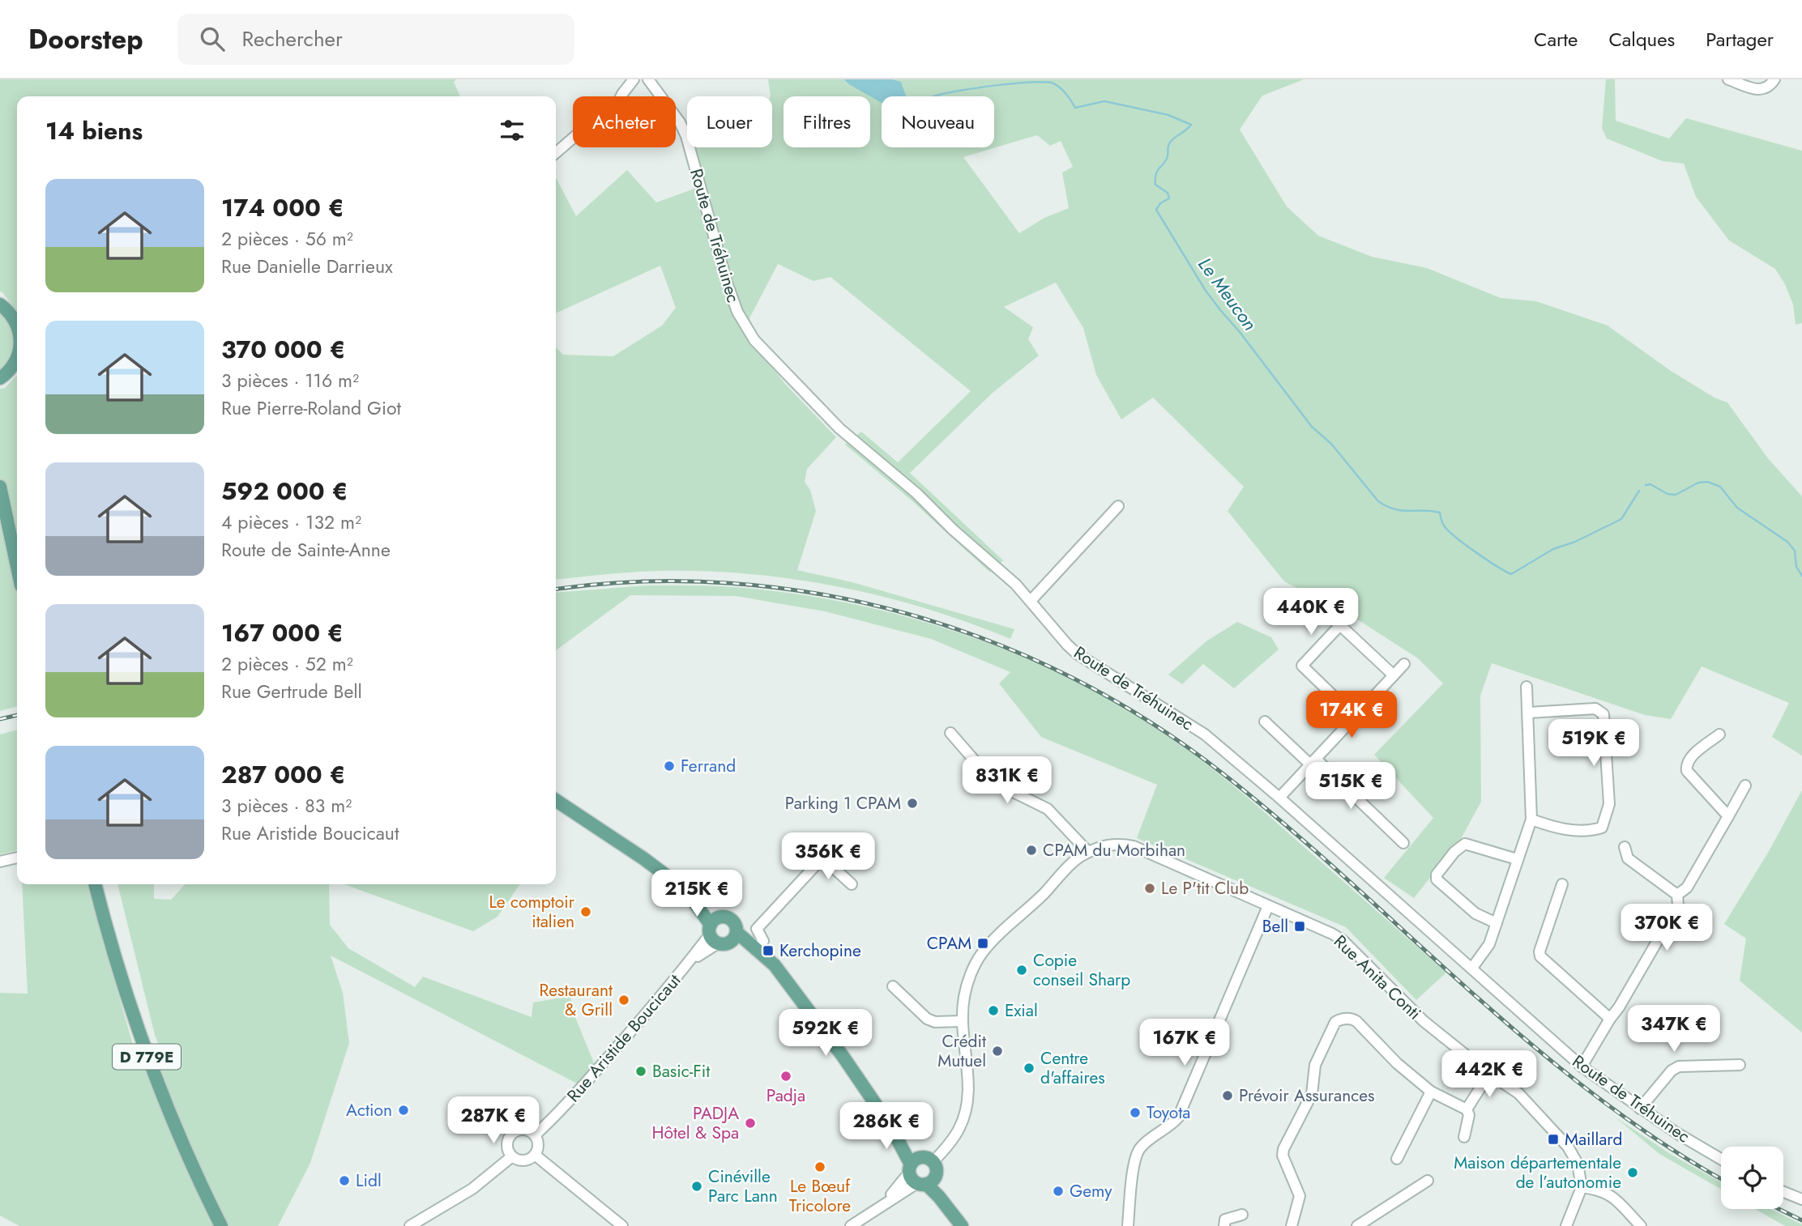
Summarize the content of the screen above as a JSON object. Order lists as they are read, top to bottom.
{
  "streets": {
    "main road": ["D 779E"],
    "street": ["Route de Tréhuinec", "Rue Anita Conti", "Rue Aristide Boucicaut"]
  },
  "water": ["Le Meucon"],
  "places": {
    "other": [
      "Ferrand",
      "Parking 1 CPAM",
      "CPAM du Morbihan",
      "Le P'tit Club",
      "Le comptoir italien",
      "Copie conseil Sharp",
      "Restaurant & Grill",
      "Exial",
      "Crédit Mutuel",
      "Centre d'affaires",
      "Basic-Fit",
      "Padja",
      "Prévoir Assurances",
      "Action",
      "Toyota",
      "PADJA Hôtel & Spa",
      "Le Bœuf Tricolore",
      "Maison départementale de l’autonomie",
      "Lidl",
      "Cinéville Parc Lann",
      "Gemy"
    ],
    "transit": [
      "Bell",
      "CPAM",
      "Kerchopine",
      "Maillard"
    ]
  },
  "page": {
    "header": "Doorstep",
    "search": "Rechercher",
    "nav": ["Carte", "Calques", "Partager"],
    "chip": [
      "Acheter",
      "Louer",
      "Filtres",
      "Nouveau"
    ],
    "heading": "14 biens",
    "list": [
      {
        "name": "174 000 €",
        "note": "2 pièces · 56 m² · Rue Danielle Darrieux"
      },
      {
        "name": "370 000 €",
        "note": "3 pièces · 116 m² · Rue Pierre-Roland Giot"
      },
      {
        "name": "592 000 €",
        "note": "4 pièces · 132 m² · Route de Sainte-Anne"
      },
      {
        "name": "167 000 €",
        "note": "2 pièces · 52 m² · Rue Gertrude Bell"
      },
      {
        "name": "287 000 €",
        "note": "3 pièces · 83 m² · Rue Aristide Boucicaut"
      }
    ],
    "price": [
      "440K €",
      "174K €",
      "519K €",
      "831K €",
      "515K €",
      "356K €",
      "215K €",
      "370K €",
      "347K €",
      "592K €",
      "167K €",
      "442K €",
      "287K €",
      "286K €"
    ]
  }
}
